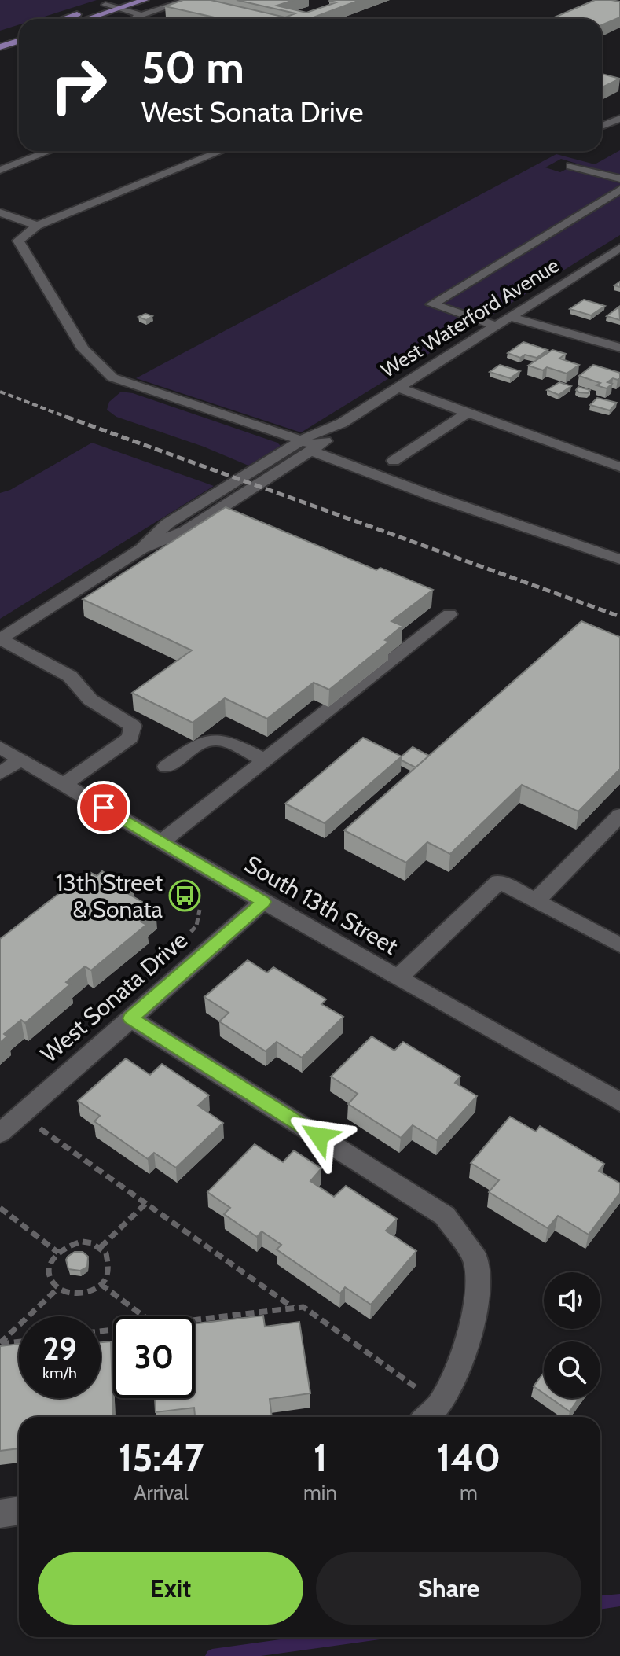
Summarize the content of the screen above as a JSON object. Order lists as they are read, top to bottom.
{
  "streets": {
    "street": ["West Waterford Avenue", "South 13th Street", "West Sonata Drive"]
  },
  "crossings": [
    ["South 13th Street", "West Sonata Drive"]
  ],
  "places": {
    "bus stop": ["13th Street & Sonata"]
  },
  "page": {
    "turn": ["50 m", "West Sonata Drive"],
    "speed": "29 km/h",
    "limit": "30",
    "eta": [
      "15:47",
      "Arrival",
      "1",
      "min",
      "140",
      "m"
    ],
    "buttons": ["Exit", "Share"]
  }
}
